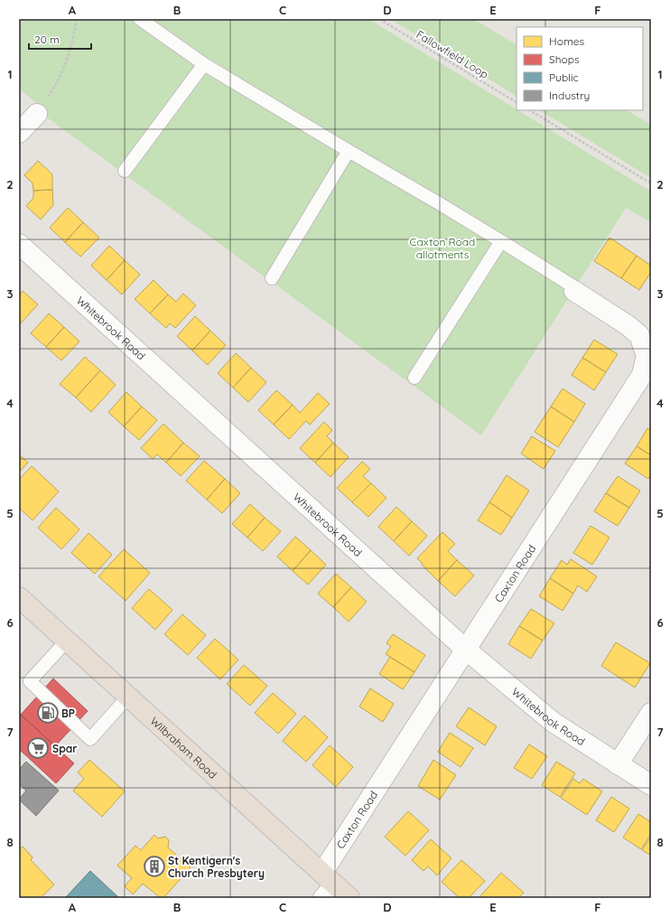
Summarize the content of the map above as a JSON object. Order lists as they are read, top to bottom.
{
  "streets": {
    "highway": ["Wilbraham Road"],
    "street": ["Whitebrook Road", "Caxton Road"],
    "path": ["Fallowfield Loop"]
  },
  "crossings": [
    ["Whitebrook Road", "Caxton Road"],
    ["Caxton Road", "Wilbraham Road"]
  ],
  "parks": ["Caxton Road allotments"],
  "places": {
    "fuel station": ["BP"],
    "supermarket": ["Spar"],
    "building": ["St Kentigern's Church Presbytery"]
  },
  "legend": [
    "Homes",
    "Shops",
    "Public",
    "Industry"
  ],
  "scale_bar": "20 m",
  "grid": {
    "columns": [
      "A",
      "B",
      "C",
      "D",
      "E",
      "F"
    ],
    "rows": [
      "1",
      "2",
      "3",
      "4",
      "5",
      "6",
      "7",
      "8"
    ]
  }
}
